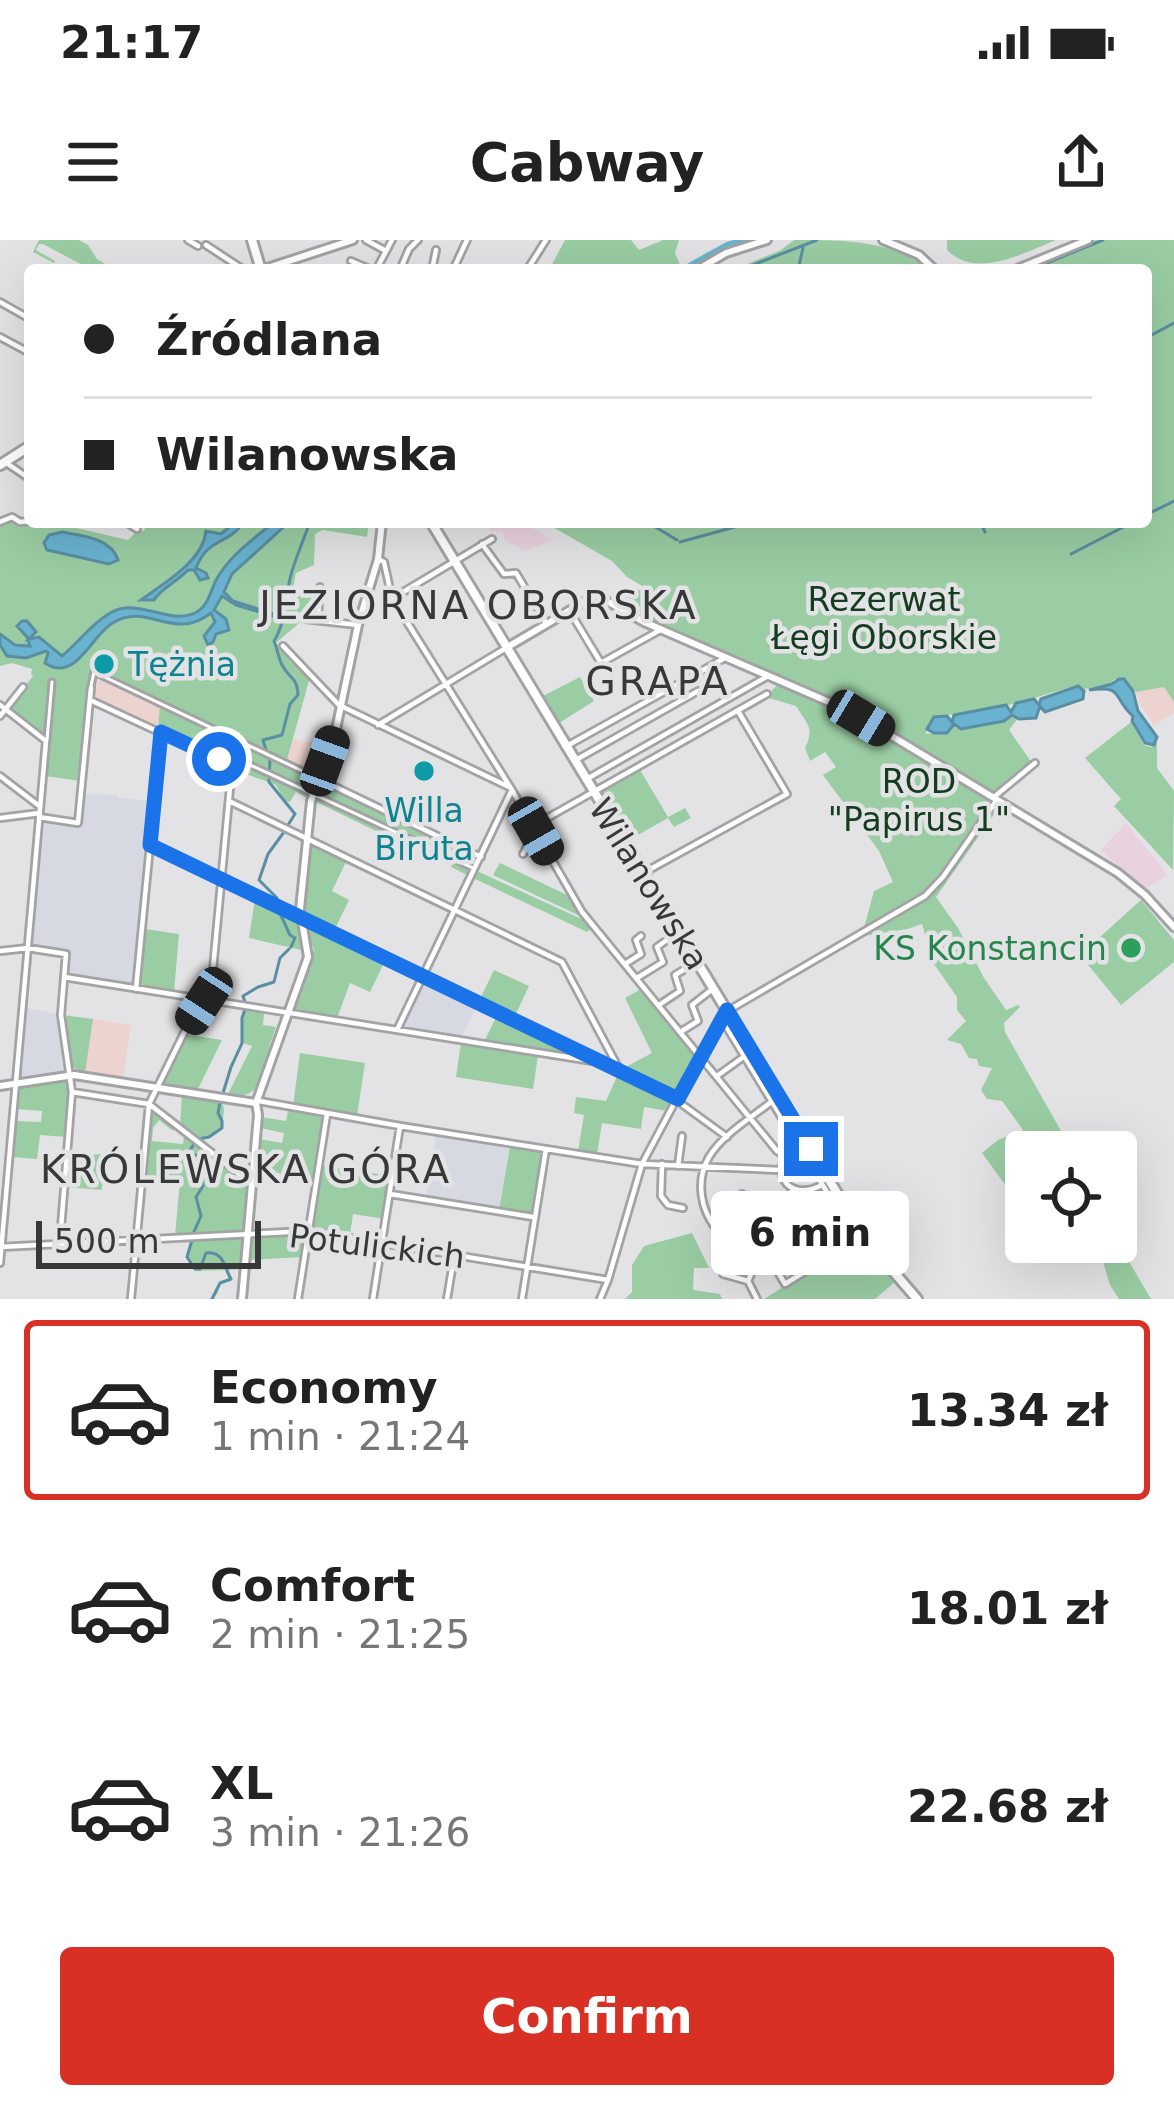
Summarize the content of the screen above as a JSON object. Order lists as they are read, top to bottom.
{
  "streets": {
    "main road": ["Wilanowska"],
    "street": ["Potulickich"]
  },
  "districts": ["JEZIORNA OBORSKA", "GRAPA", "KRÓLEWSKA GÓRA"],
  "parks": ["Rezerwat Łęgi Oborskie", "ROD \"Papirus 1\""],
  "places": ["Tężnia", "Willa Biruta", "KS Konstancin"],
  "scale_bar": "500 m",
  "page": {
    "status": "21:17",
    "header": "Cabway",
    "banner": ["Źródlana", "Wilanowska"],
    "bubble": "6 min",
    "scale": "500 m",
    "list": [
      {
        "name": "Economy",
        "note": "1 min · 21:24",
        "value": "13.34 zł"
      },
      {
        "name": "Comfort",
        "note": "2 min · 21:25",
        "value": "18.01 zł"
      },
      {
        "name": "XL",
        "note": "3 min · 21:26",
        "value": "22.68 zł"
      }
    ],
    "buttons": "Confirm"
  }
}
